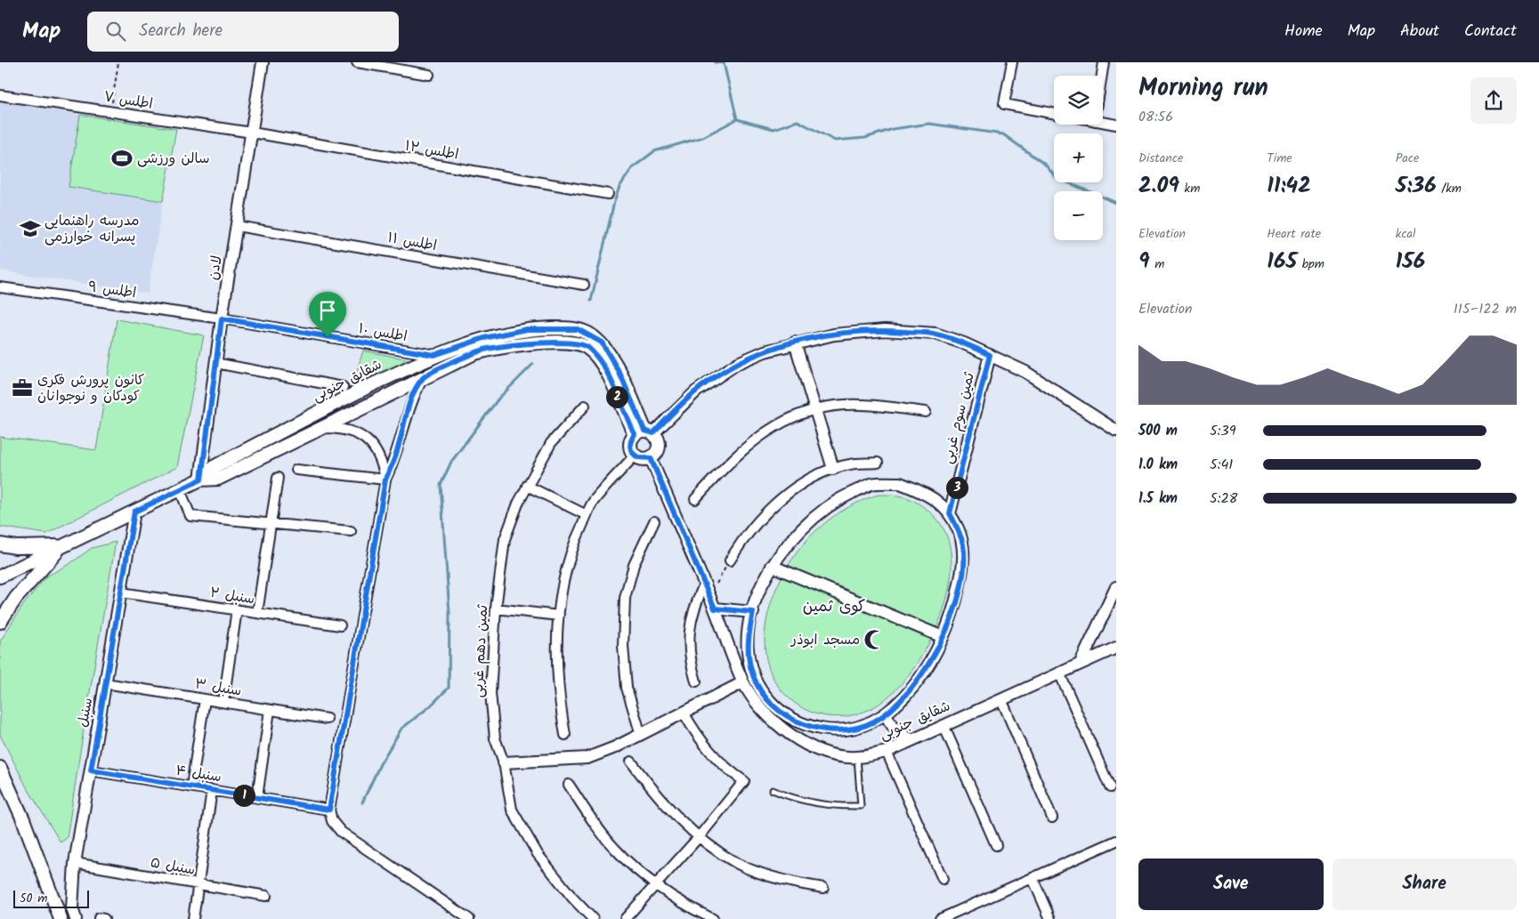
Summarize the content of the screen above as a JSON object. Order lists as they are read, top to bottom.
{
  "streets": {
    "main road": ["شقایق جنوبی"],
    "street": [
      "اطلس ۷",
      "اطلس ۱۲",
      "اطلس ۱۱",
      "لادن",
      "اطلس ۹",
      "اطلس ۱۰",
      "ثمین سوم غربی",
      "سنبل ۲",
      "ثمین دهم غربی",
      "سنبل ۳",
      "سنبل",
      "سنبل ۴",
      "سنبل ۵"
    ]
  },
  "crossings": [
    ["اطلس ۷", "اطلس ۱۲"],
    ["اطلس ۷", "لادن"],
    ["اطلس ۱۲", "لادن"],
    ["اطلس ۱۱", "لادن"],
    ["لادن", "اطلس ۹"],
    ["لادن", "اطلس ۱۰"],
    ["لادن", "شقایق جنوبی"],
    ["اطلس ۹", "اطلس ۱۰"],
    ["اطلس ۱۰", "شقایق جنوبی"],
    ["شقایق جنوبی", "سنبل"],
    ["سنبل ۲", "سنبل"],
    ["سنبل ۳", "سنبل"],
    ["سنبل", "سنبل ۴"],
    ["سنبل", "سنبل ۵"]
  ],
  "districts": ["کوی ثمین"],
  "places": {
    "sports": ["سالن ورزشی"],
    "school or university": ["مدرسه راهنمایی پسرانه خوارزمی"],
    "office": ["کانون پرورش فکری کودکان و نوجوانان"],
    "mosque": ["مسجد ابوذر"]
  },
  "scale_bar": "50 m",
  "page": {
    "header": "Map",
    "search": "Search here",
    "nav": [
      "Home",
      "Map",
      "About",
      "Contact"
    ],
    "heading": ["Morning run", "08:56"],
    "map_buttons": ["+", "−"],
    "stats": [
      ["Distance", "2.09 km"],
      ["Time", "11:42"],
      ["Pace", "5:36 /km"],
      ["Elevation", "9 m"],
      ["Heart rate", "165 bpm"],
      ["kcal", "156"]
    ],
    "chart": ["Elevation", "115–122 m"],
    "pins": ["2", "3", "1"],
    "list": [
      {
        "name": "500 m",
        "note": "5:39"
      },
      {
        "name": "1.0 km",
        "note": "5:41"
      },
      {
        "name": "1.5 km",
        "note": "5:28"
      }
    ],
    "buttons": ["Save", "Share"],
    "scale": "50 m"
  }
}
